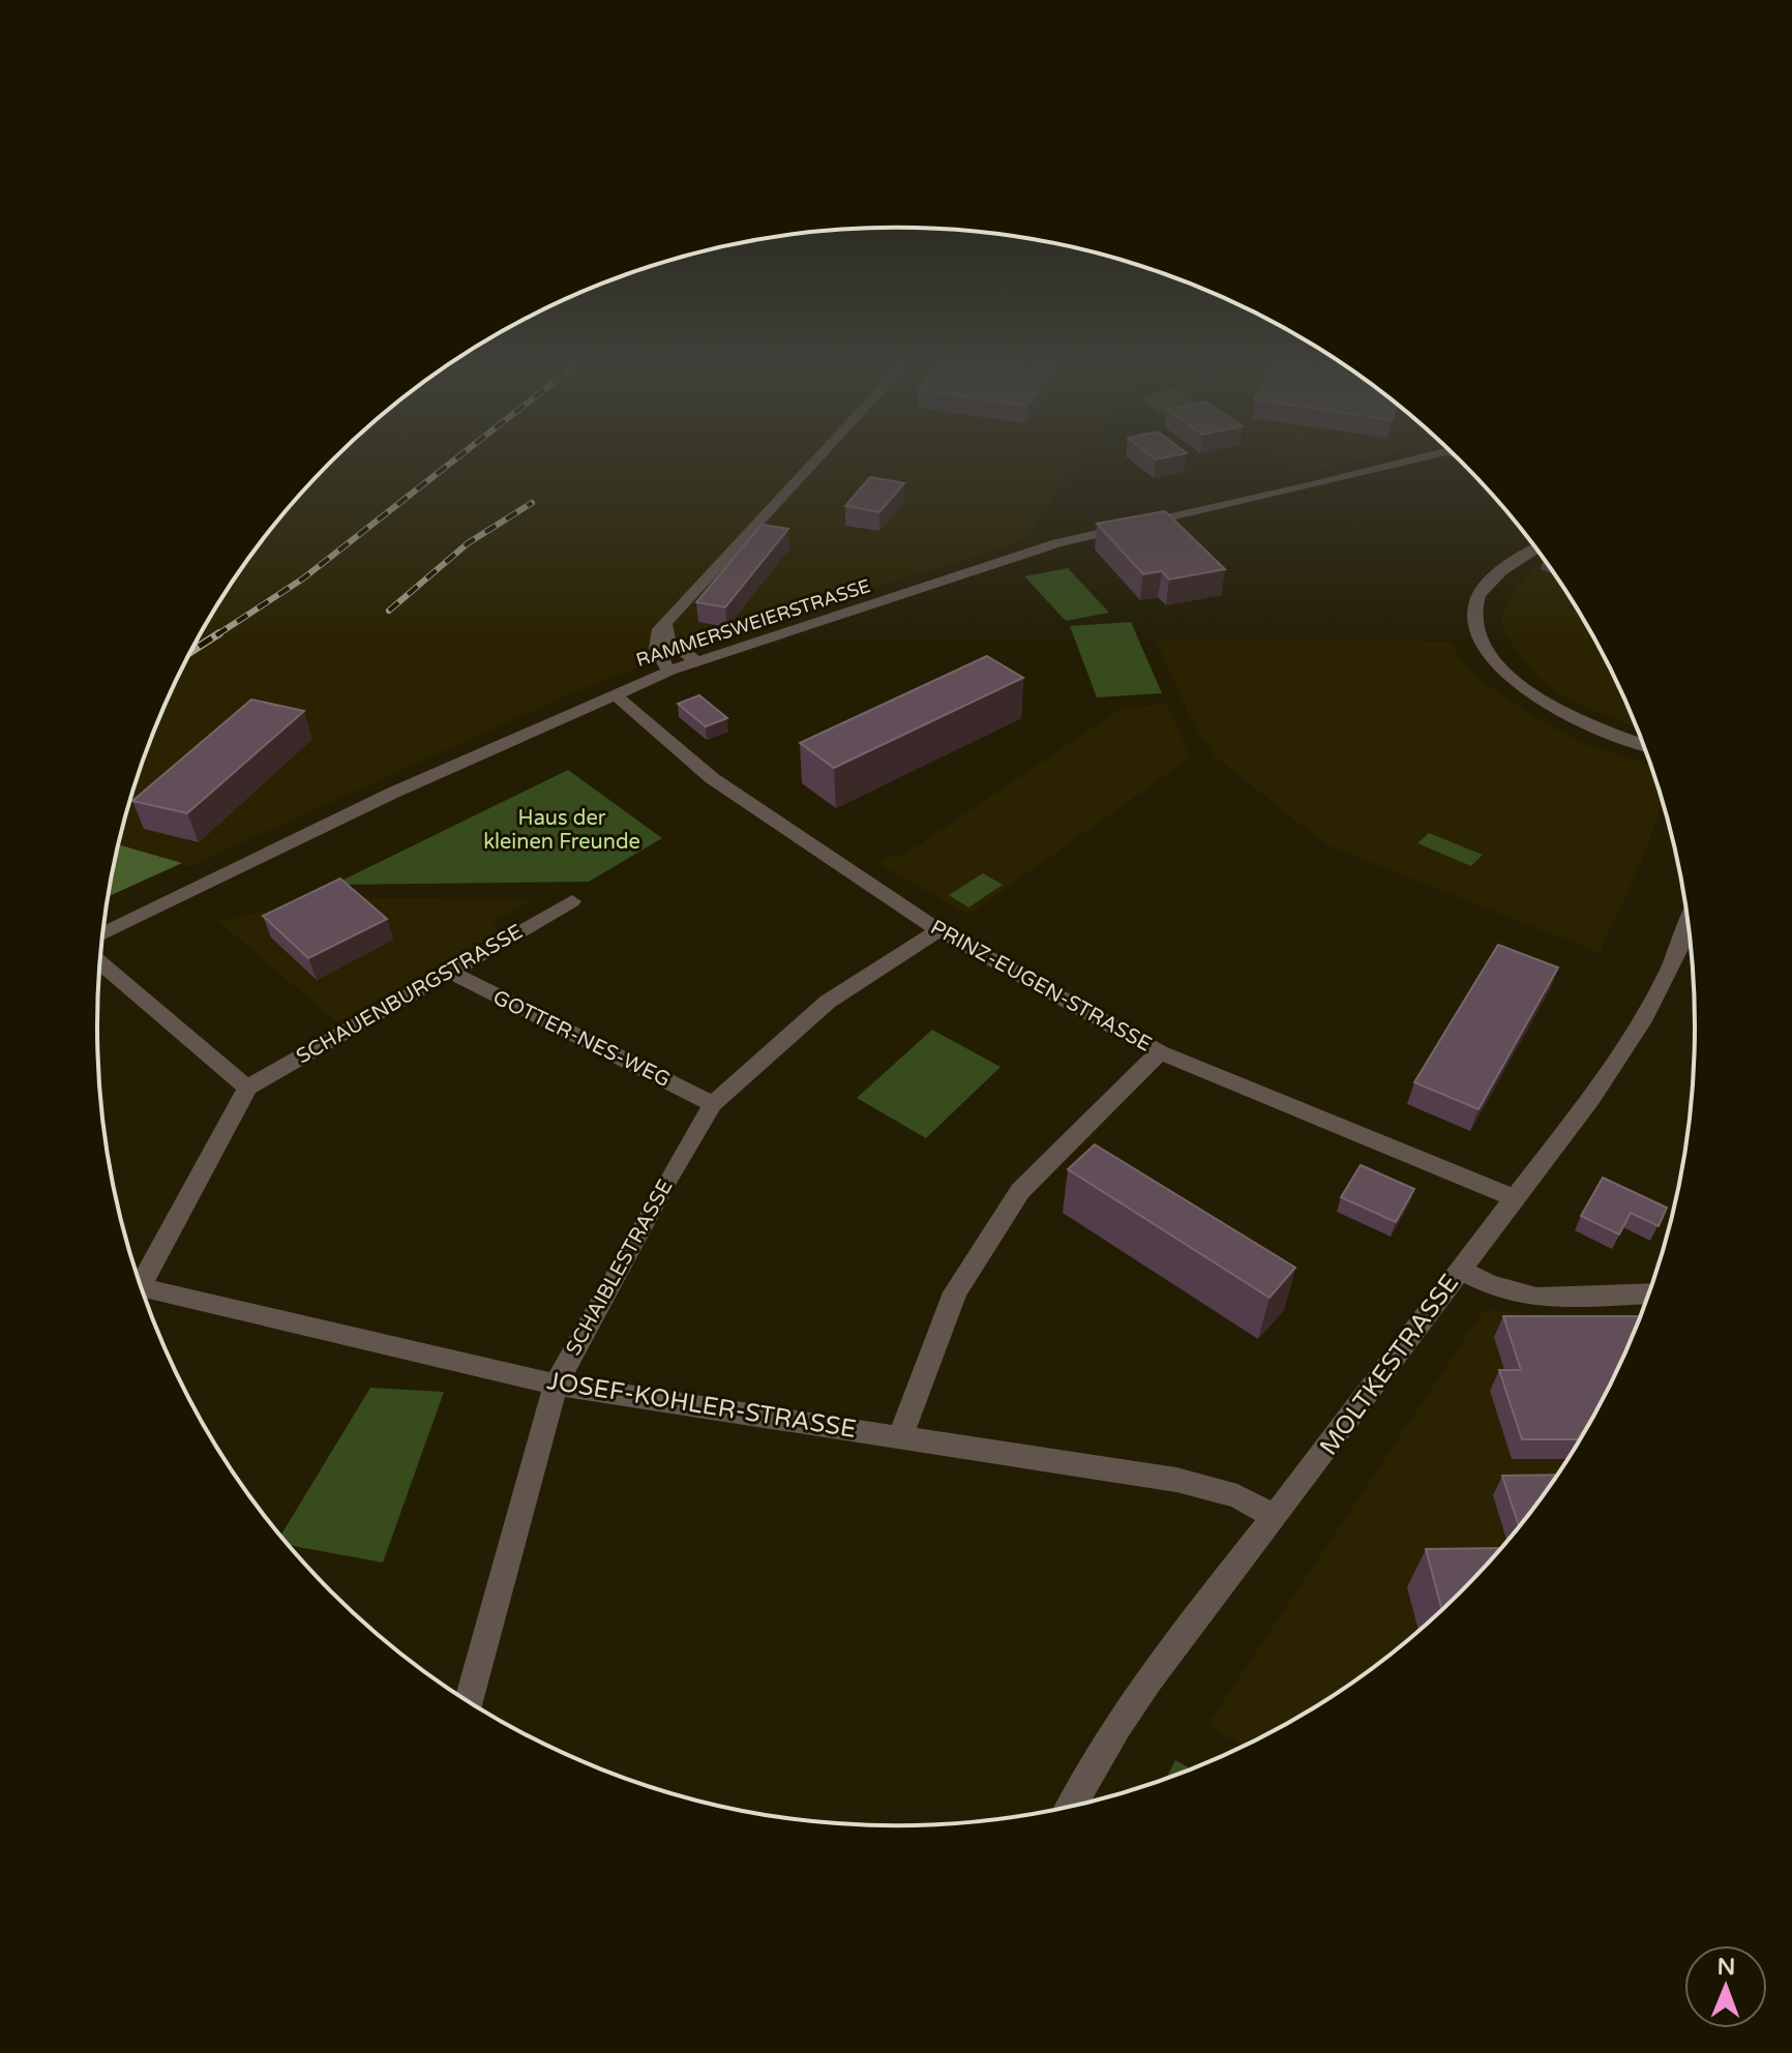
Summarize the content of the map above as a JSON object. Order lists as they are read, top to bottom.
{
  "streets": {
    "street": [
      "RAMMERSWEIERSTRASSE",
      "PRINZ-EUGEN-STRASSE",
      "SCHAUENBURGSTRASSE",
      "GOTTER-NES-WEG",
      "SCHAIBLESTRASSE",
      "MOLTKESTRASSE",
      "JOSEF-KOHLER-STRASSE"
    ]
  },
  "crossings": [
    ["RAMMERSWEIERSTRASSE", "PRINZ-EUGEN-STRASSE"],
    ["PRINZ-EUGEN-STRASSE", "SCHAIBLESTRASSE"],
    ["PRINZ-EUGEN-STRASSE", "MOLTKESTRASSE"],
    ["SCHAUENBURGSTRASSE", "GOTTER-NES-WEG"],
    ["GOTTER-NES-WEG", "SCHAIBLESTRASSE"],
    ["SCHAIBLESTRASSE", "JOSEF-KOHLER-STRASSE"],
    ["MOLTKESTRASSE", "JOSEF-KOHLER-STRASSE"]
  ],
  "parks": ["Haus der kleinen Freunde"],
  "north": "top"
}
